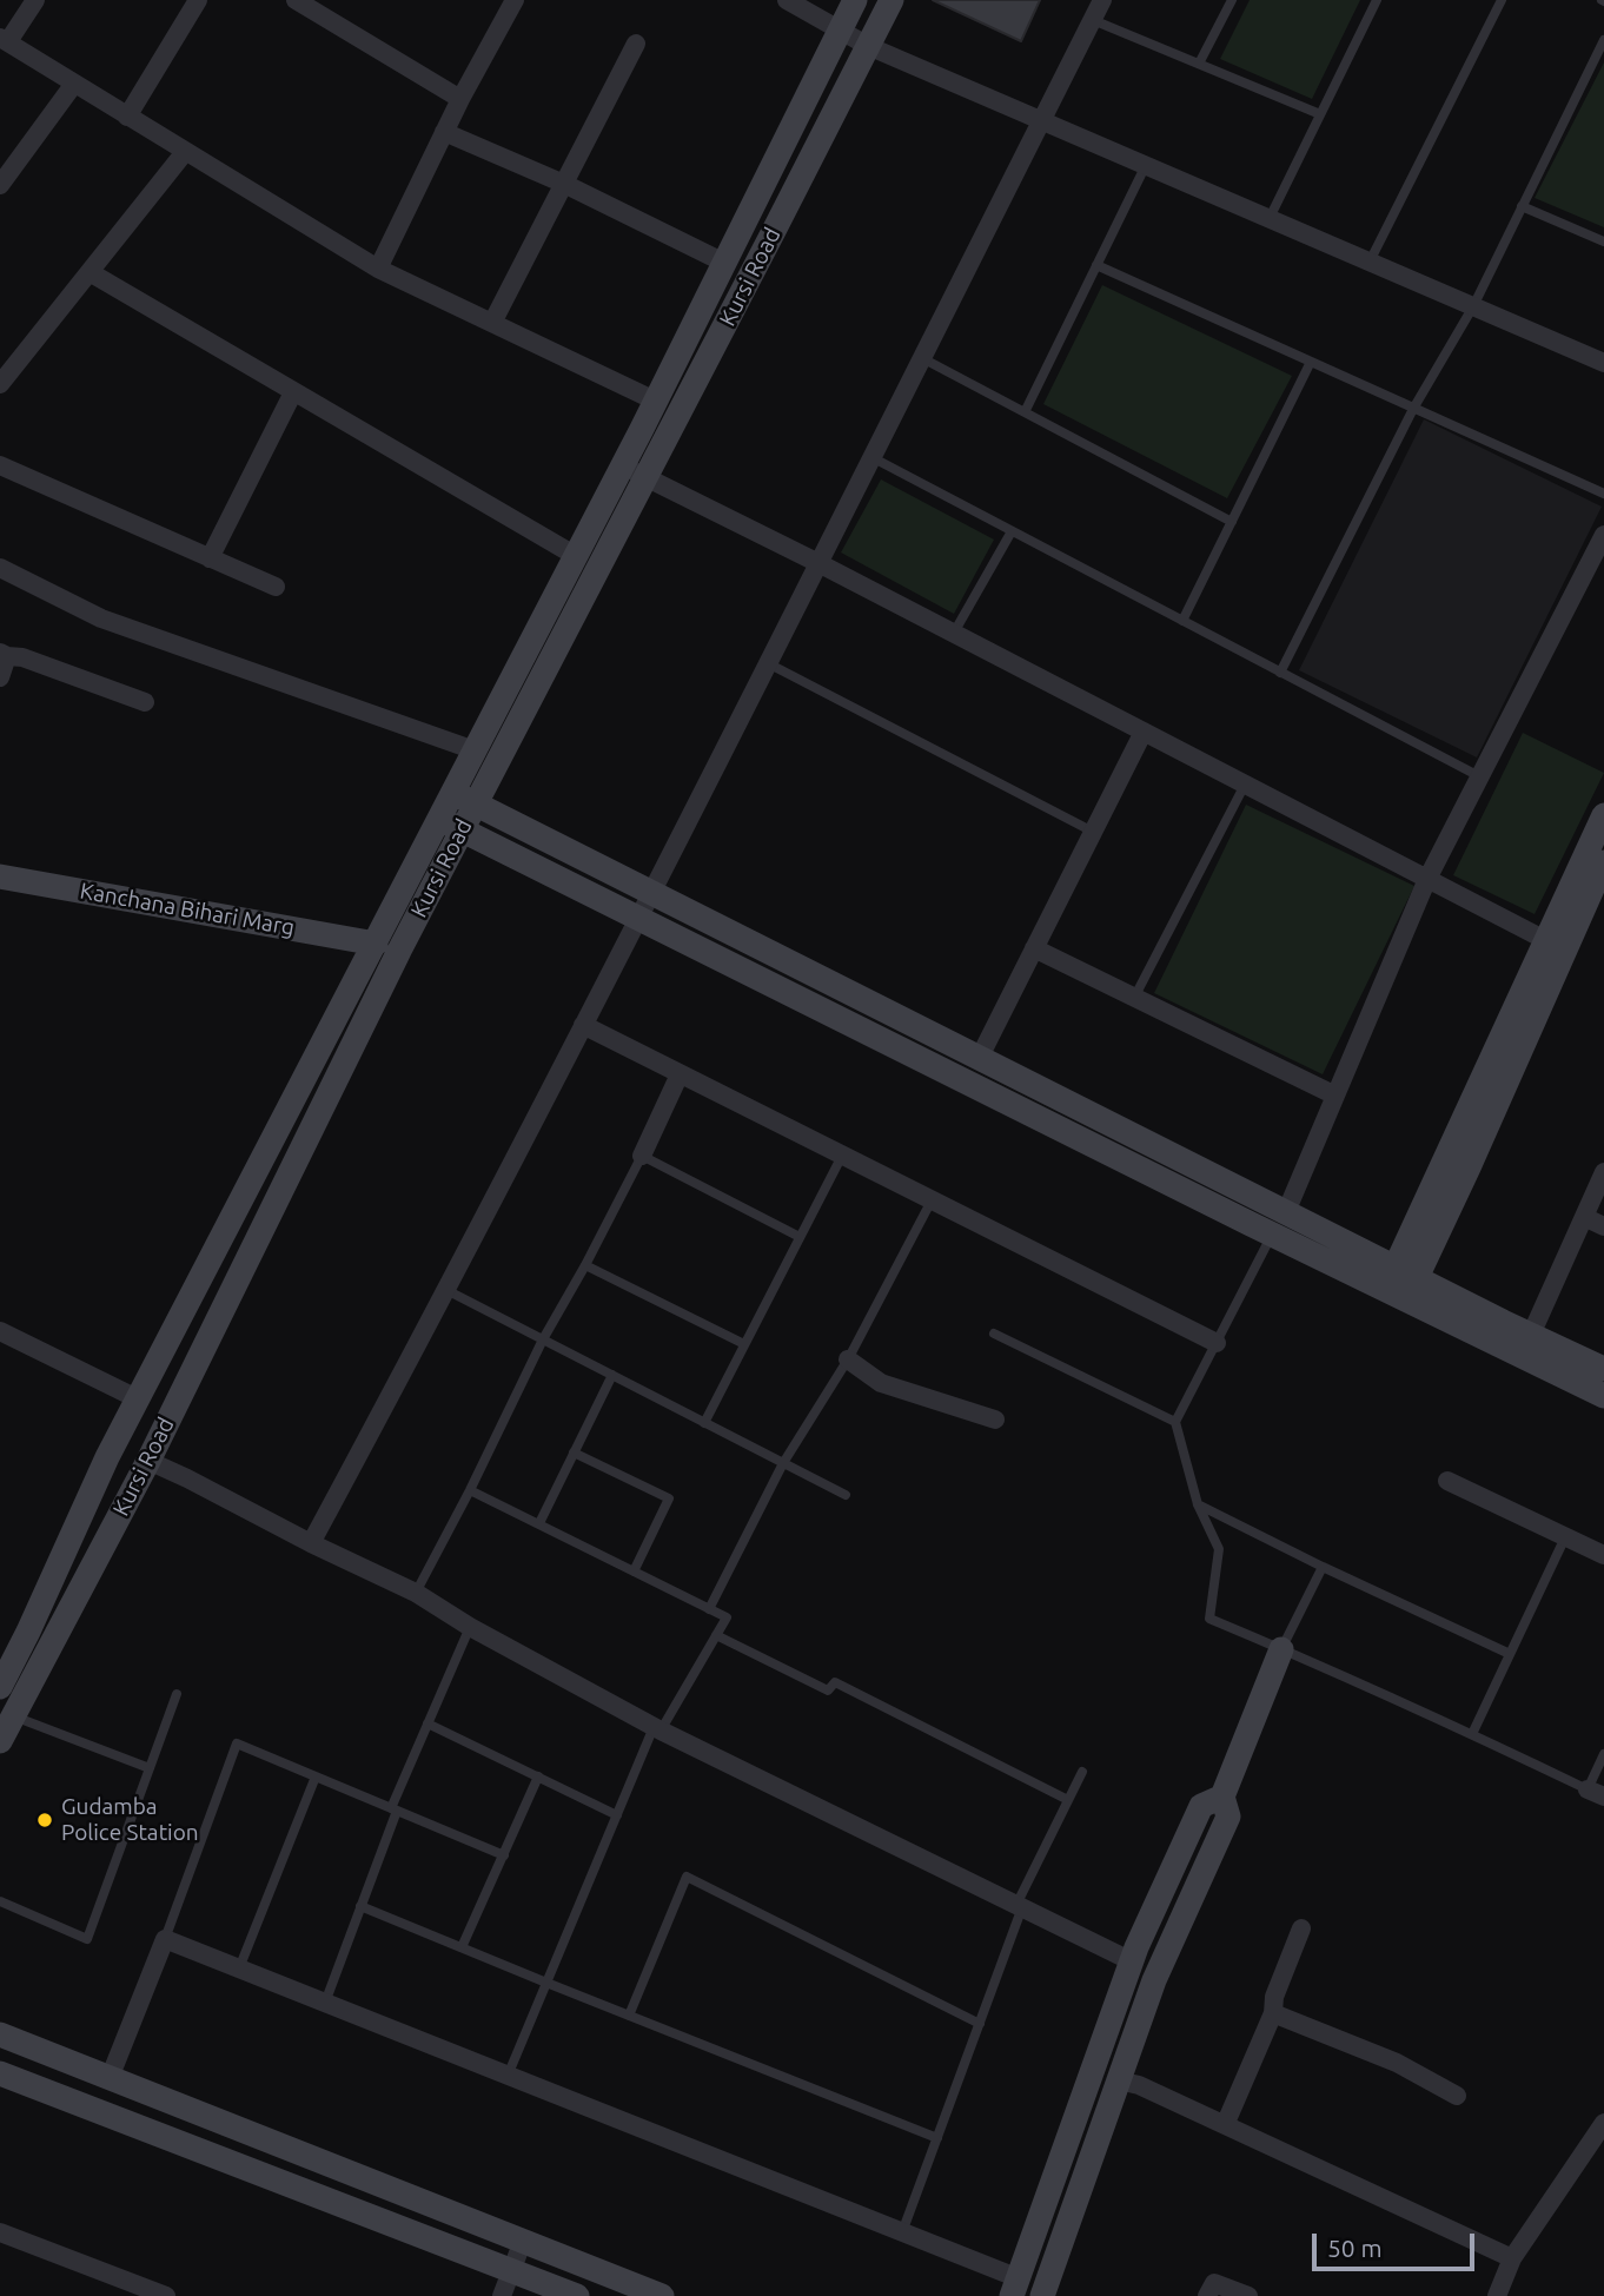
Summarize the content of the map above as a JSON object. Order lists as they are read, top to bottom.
{
  "streets": {
    "street": ["Kursi Road", "Kanchana Bihari Marg"]
  },
  "crossings": [
    ["Kursi Road", "Kanchana Bihari Marg"]
  ],
  "places": ["Gudamba Police Station"],
  "scale_bar": "50 m"
}
